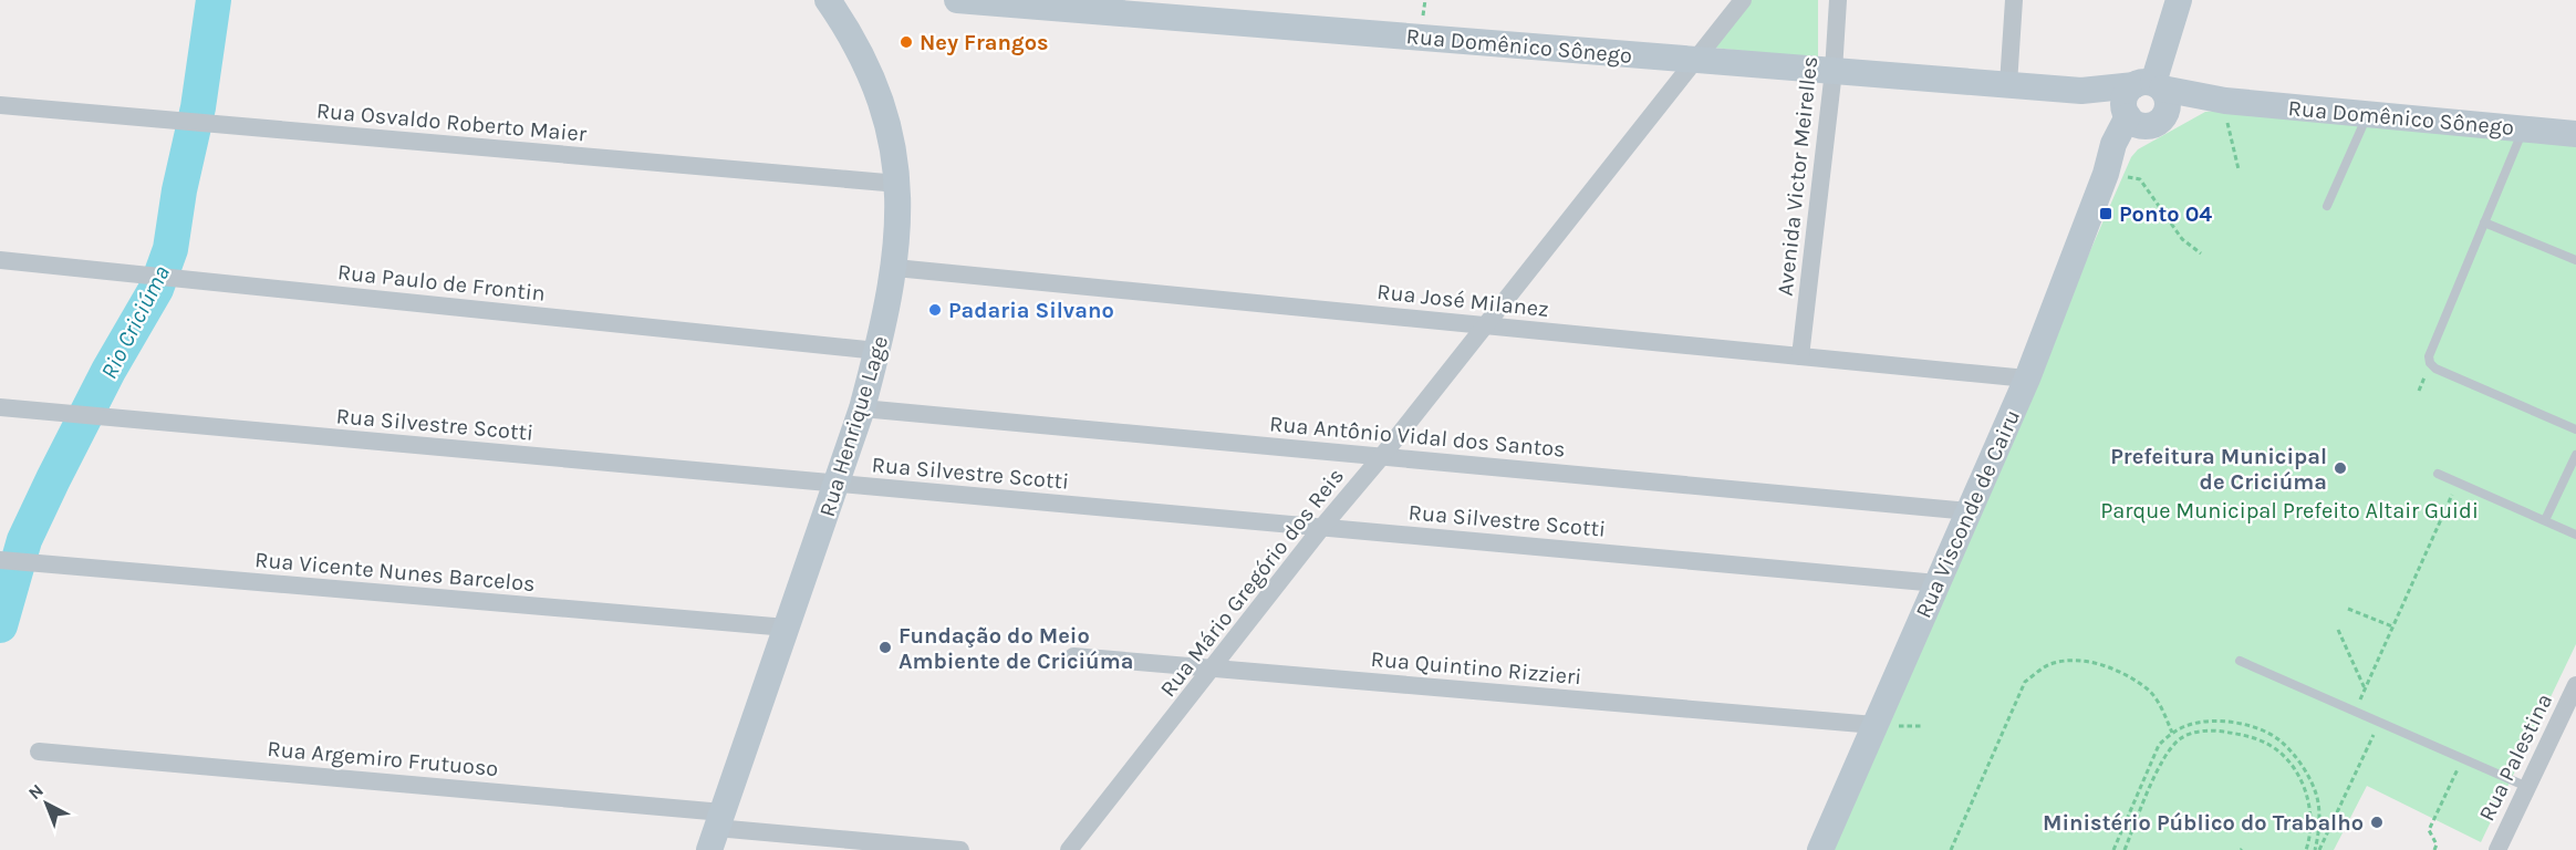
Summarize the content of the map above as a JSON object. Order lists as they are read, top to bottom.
{
  "streets": {
    "street": [
      "Rua Domênico Sônego",
      "Rua Osvaldo Roberto Maier",
      "Avenida Victor Meirelles",
      "Rua Paulo de Frontin",
      "Rua José Milanez",
      "Rua Silvestre Scotti",
      "Rua Henrique Lage",
      "Rua Antônio Vidal dos Santos",
      "Rua Visconde de Cairu",
      "Rua Vicente Nunes Barcelos",
      "Rua Mário Gregório dos Reis",
      "Rua Quintino Rizzieri",
      "Rua Palestina",
      "Rua Argemiro Frutuoso"
    ]
  },
  "crossings": [
    ["Rua Domênico Sônego", "Avenida Victor Meirelles"],
    ["Rua Domênico Sônego", "Rua Visconde de Cairu"],
    ["Rua Domênico Sônego", "Rua Mário Gregório dos Reis"],
    ["Rua Osvaldo Roberto Maier", "Rua Henrique Lage"],
    ["Avenida Victor Meirelles", "Rua José Milanez"],
    ["Rua Paulo de Frontin", "Rua Henrique Lage"],
    ["Rua José Milanez", "Rua Henrique Lage"],
    ["Rua José Milanez", "Rua Visconde de Cairu"],
    ["Rua José Milanez", "Rua Mário Gregório dos Reis"],
    ["Rua Silvestre Scotti", "Rua Henrique Lage"],
    ["Rua Silvestre Scotti", "Rua Visconde de Cairu"],
    ["Rua Silvestre Scotti", "Rua Mário Gregório dos Reis"],
    ["Rua Henrique Lage", "Rua Antônio Vidal dos Santos"],
    ["Rua Henrique Lage", "Rua Vicente Nunes Barcelos"],
    ["Rua Henrique Lage", "Rua Argemiro Frutuoso"],
    ["Rua Antônio Vidal dos Santos", "Rua Visconde de Cairu"],
    ["Rua Antônio Vidal dos Santos", "Rua Mário Gregório dos Reis"],
    ["Rua Visconde de Cairu", "Rua Quintino Rizzieri"],
    ["Rua Mário Gregório dos Reis", "Rua Quintino Rizzieri"]
  ],
  "water": ["Rio Criciúma"],
  "parks": ["Parque Municipal Prefeito Altair Guidi"],
  "places": {
    "other": [
      "Ney Frangos",
      "Padaria Silvano",
      "Prefeitura Municipal de Criciúma",
      "Fundação do Meio Ambiente de Criciúma",
      "Ministério Público do Trabalho"
    ],
    "transit": ["Ponto 04"]
  },
  "north": "top left"
}
